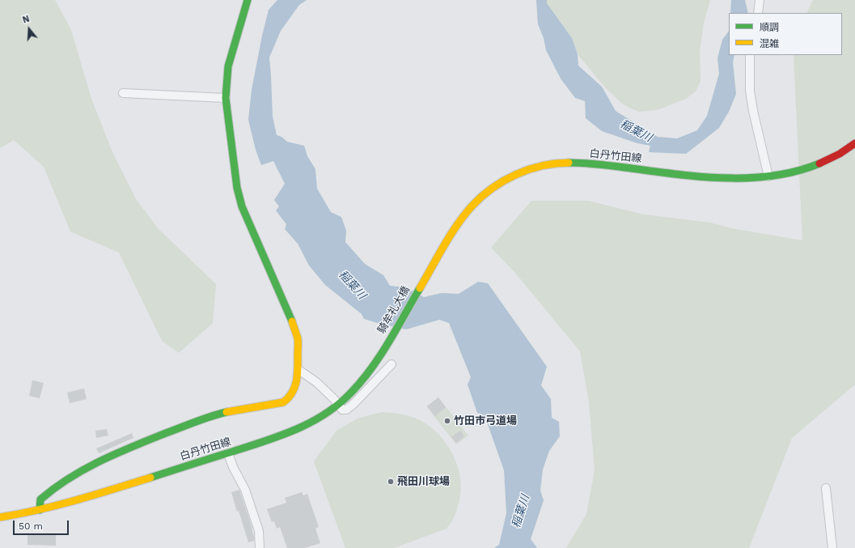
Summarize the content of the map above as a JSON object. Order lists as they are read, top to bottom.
{
  "streets": {
    "main road": ["白丹竹田線", "騎牟礼大橋"]
  },
  "crossings": [
    ["白丹竹田線", "騎牟礼大橋"]
  ],
  "water": ["稲葉川"],
  "places": ["竹田市弓道場", "飛田川球場"],
  "legend": ["順調", "混雑"],
  "scale_bar": "50 m",
  "north": "top"
}
